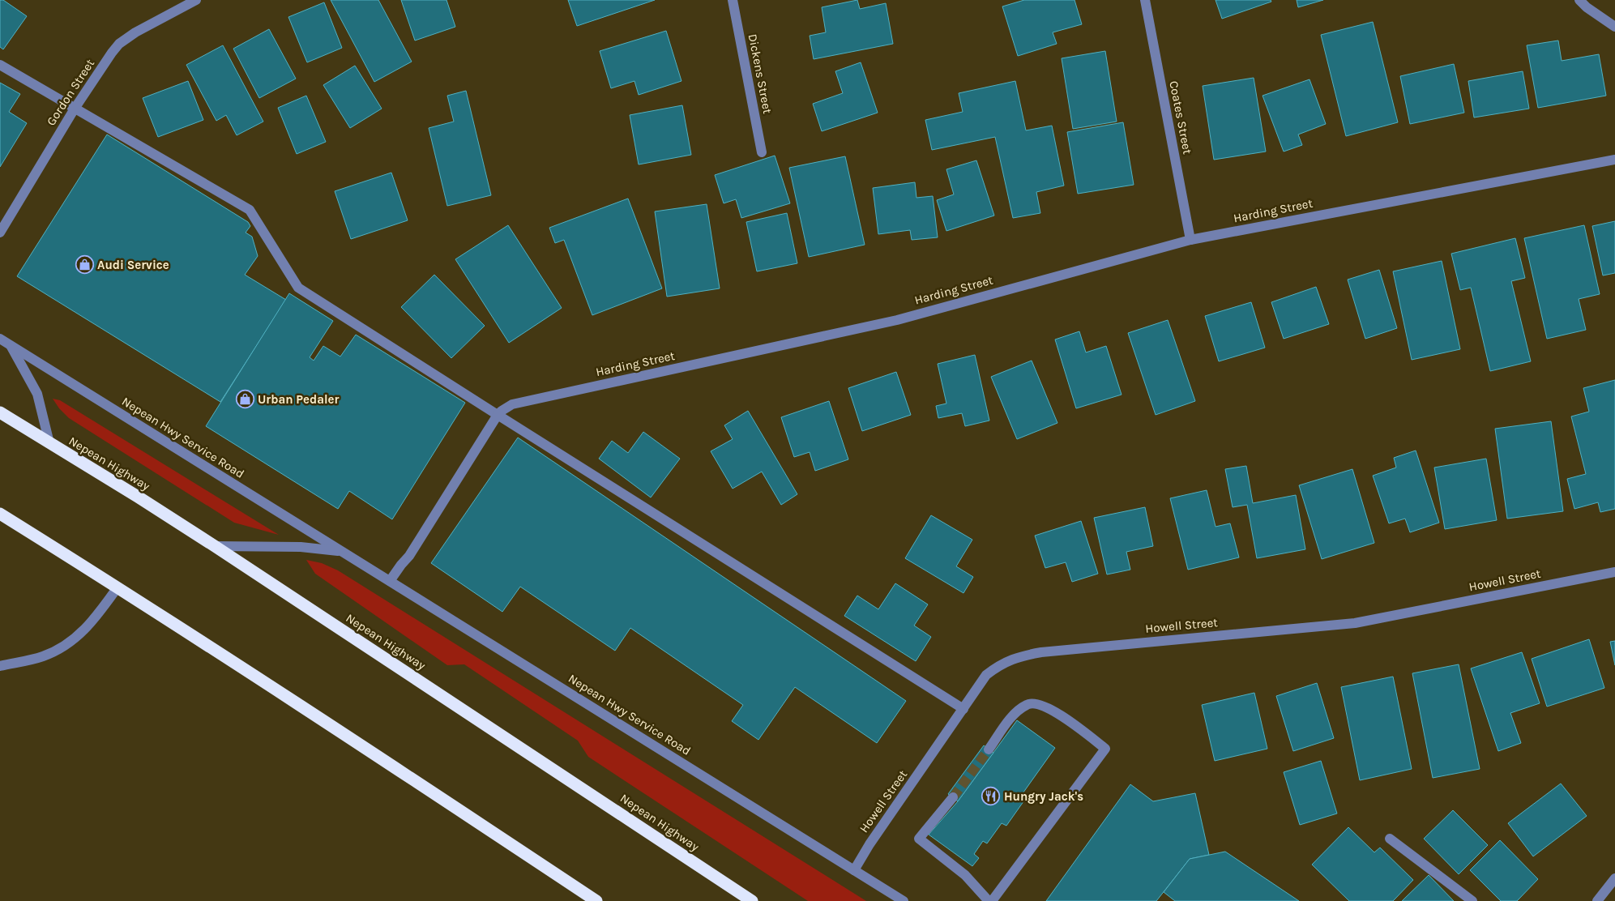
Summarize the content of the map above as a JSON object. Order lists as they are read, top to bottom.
{
  "streets": {
    "highway": ["Nepean Highway"],
    "street": [
      "Dickens Street",
      "Gordon Street",
      "Coates Street",
      "Harding Street",
      "Nepean Hwy Service Road",
      "Howell Street"
    ]
  },
  "crossings": [
    ["Coates Street", "Harding Street"],
    ["Harding Street", "Nepean Hwy Service Road"],
    ["Nepean Hwy Service Road", "Nepean Highway"],
    ["Nepean Hwy Service Road", "Howell Street"]
  ],
  "places": {
    "shop": ["Audi Service", "Urban Pedaler"],
    "restaurant": ["Hungry Jack's"]
  }
}
